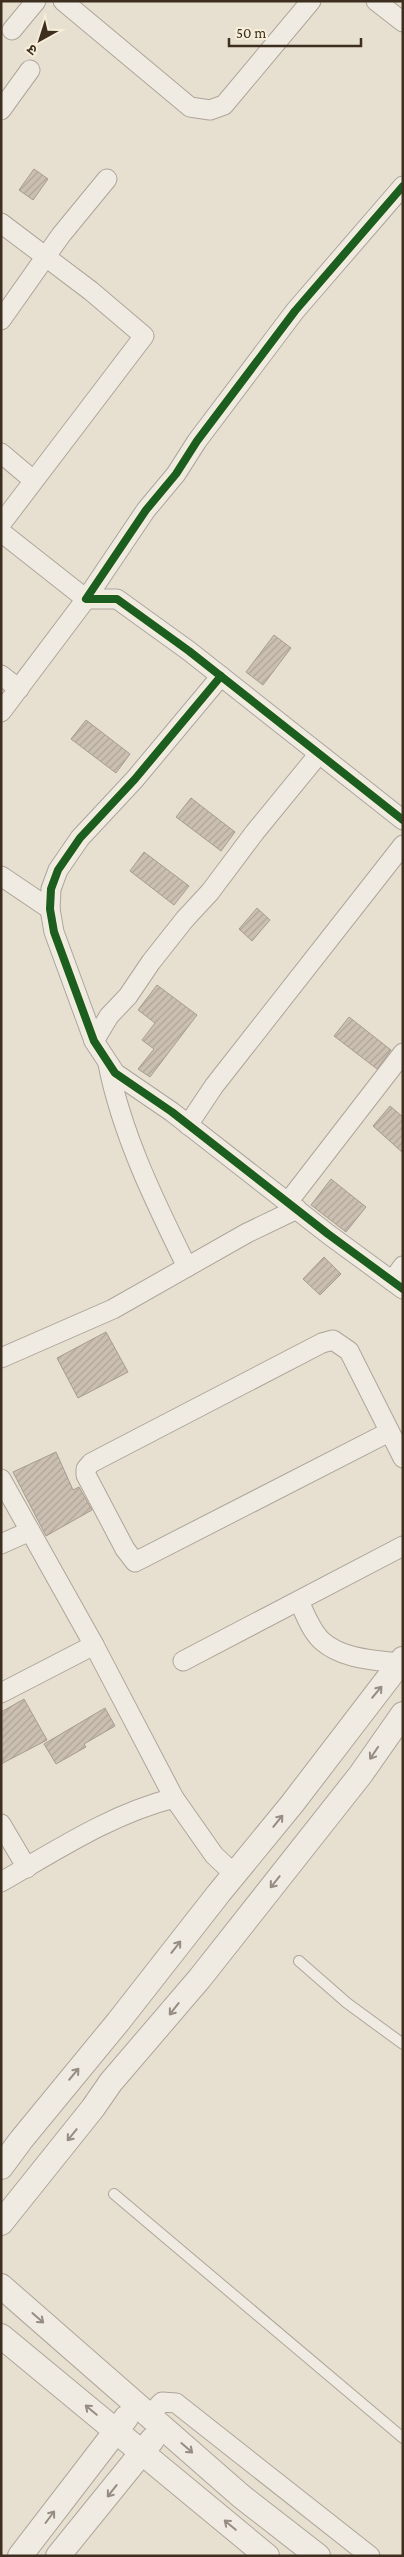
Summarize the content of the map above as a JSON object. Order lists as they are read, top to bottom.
{
  "scale_bar": "50 m",
  "north": "bottom left"
}
